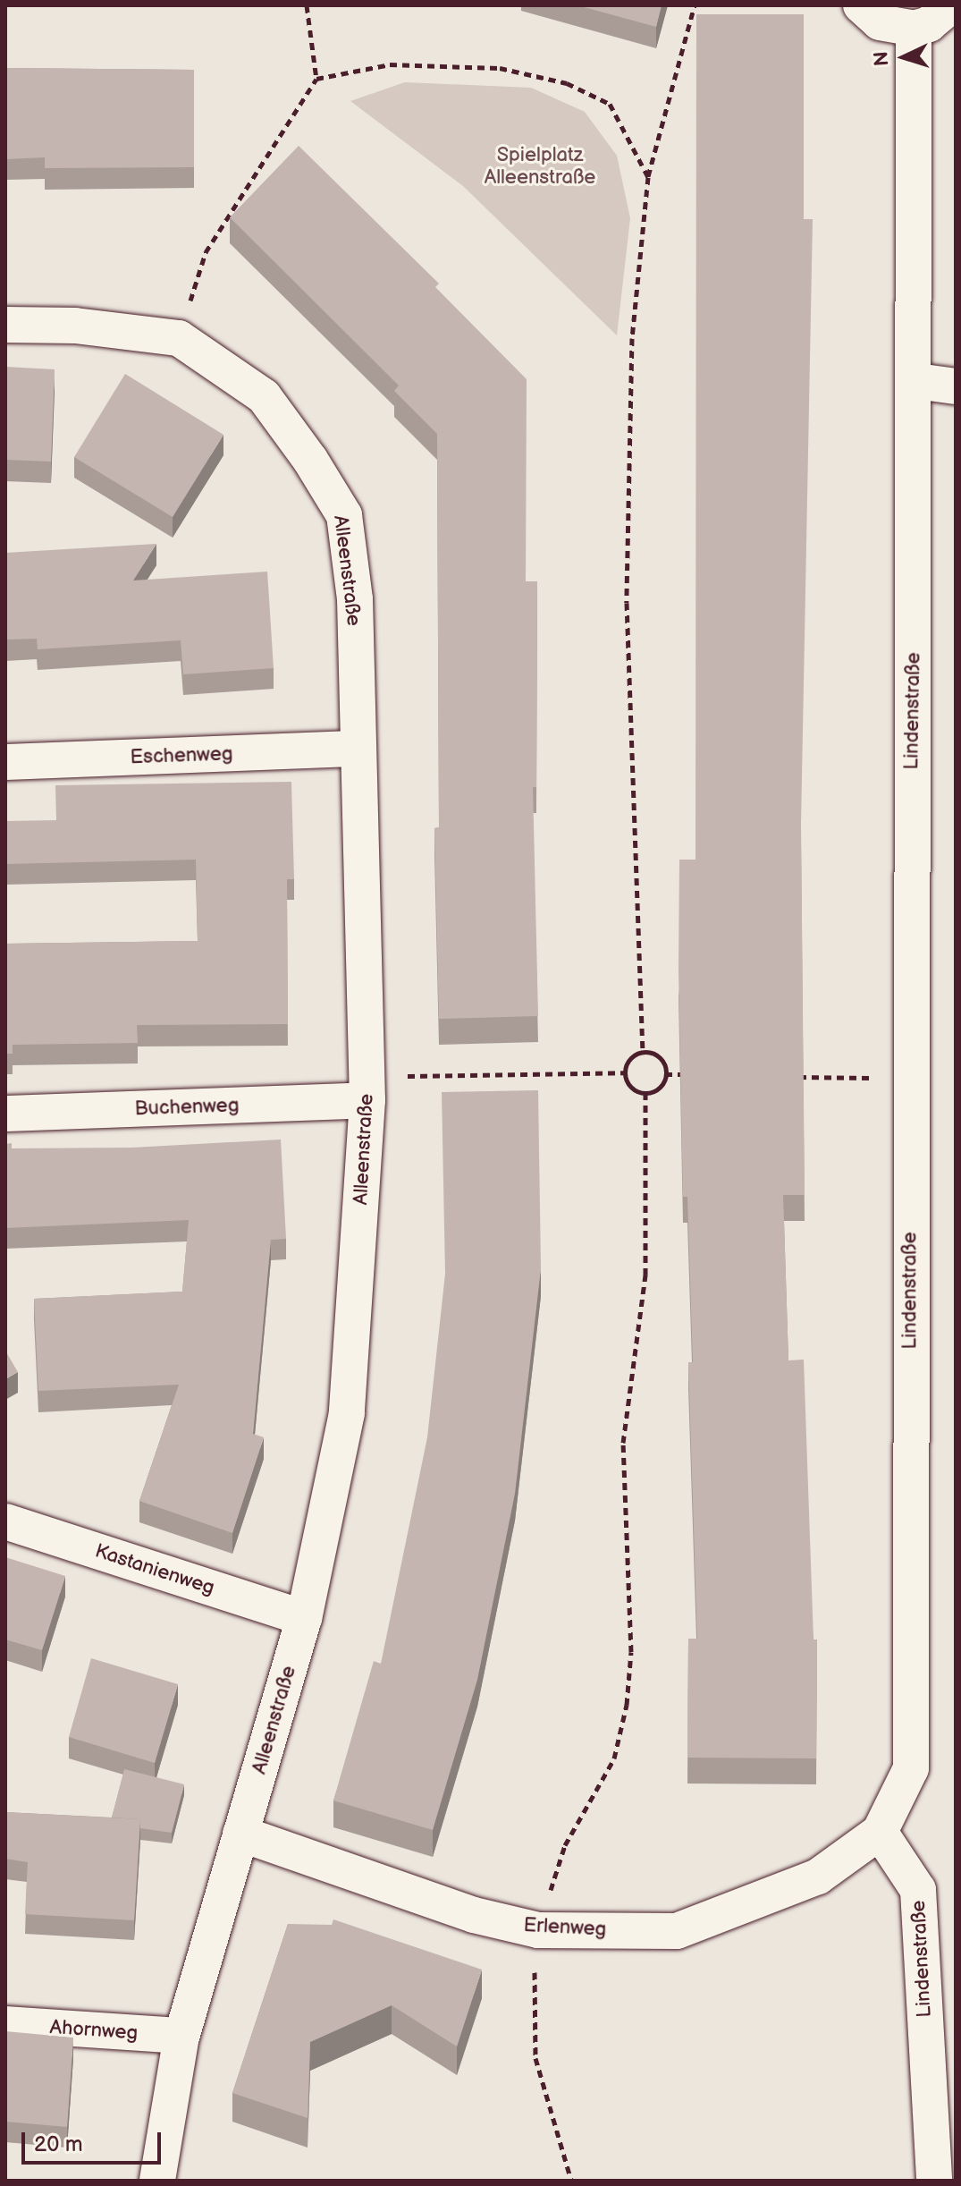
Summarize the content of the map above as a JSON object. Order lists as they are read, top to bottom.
{
  "streets": {
    "street": [
      "Alleenstraße",
      "Lindenstraße",
      "Eschenweg",
      "Buchenweg",
      "Kastanienweg",
      "Erlenweg",
      "Ahornweg"
    ]
  },
  "crossings": [
    ["Alleenstraße", "Eschenweg"],
    ["Alleenstraße", "Buchenweg"],
    ["Alleenstraße", "Kastanienweg"],
    ["Alleenstraße", "Erlenweg"],
    ["Alleenstraße", "Ahornweg"],
    ["Lindenstraße", "Erlenweg"]
  ],
  "parks": ["Spielplatz Alleenstraße"],
  "scale_bar": "20 m",
  "north": "left"
}
